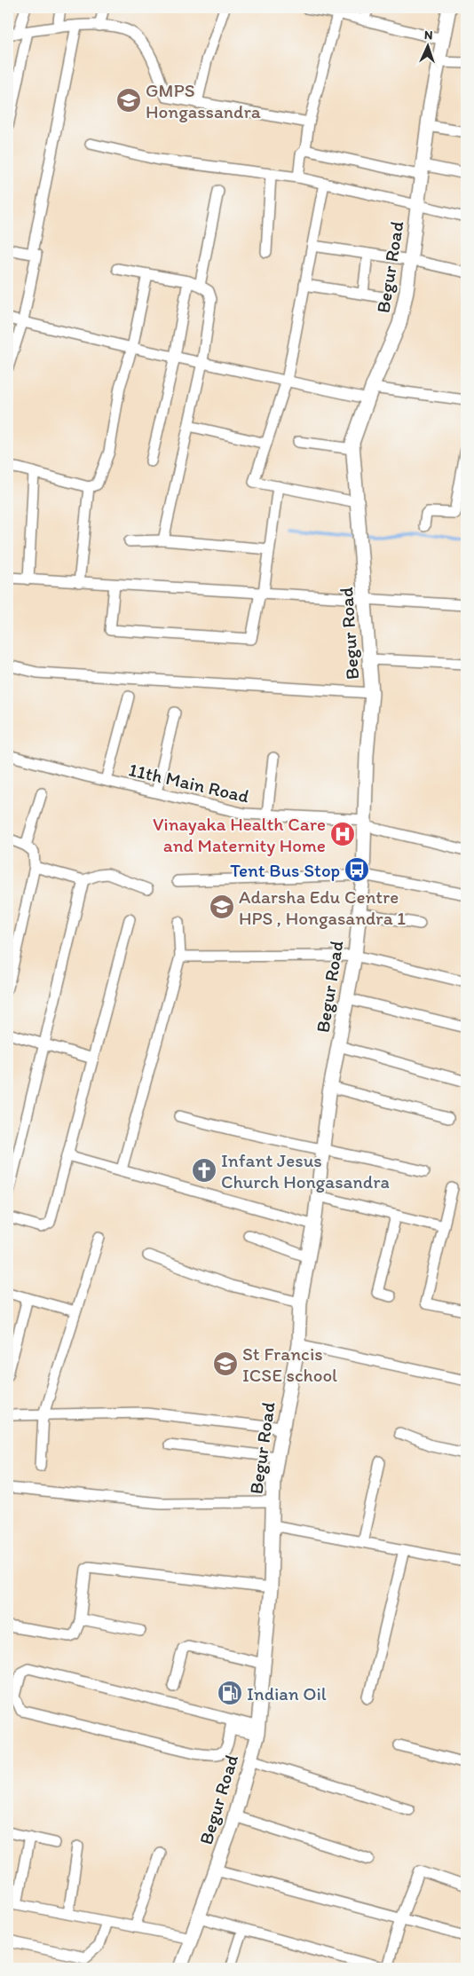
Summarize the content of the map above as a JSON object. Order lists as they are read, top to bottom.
{
  "streets": {
    "main road": ["Begur Road"],
    "street": ["11th Main Road"]
  },
  "crossings": [
    ["Begur Road", "11th Main Road"]
  ],
  "places": {
    "school or university": ["GMPS Hongassandra", "Adarsha Edu Centre HPS , Hongasandra 1", "St Francis ICSE school"],
    "hospital": ["Vinayaka Health Care and Maternity Home"],
    "bus stop": ["Tent Bus Stop"],
    "church": ["Infant Jesus Church Hongasandra"],
    "fuel station": ["Indian Oil"]
  },
  "north": "top"
}
